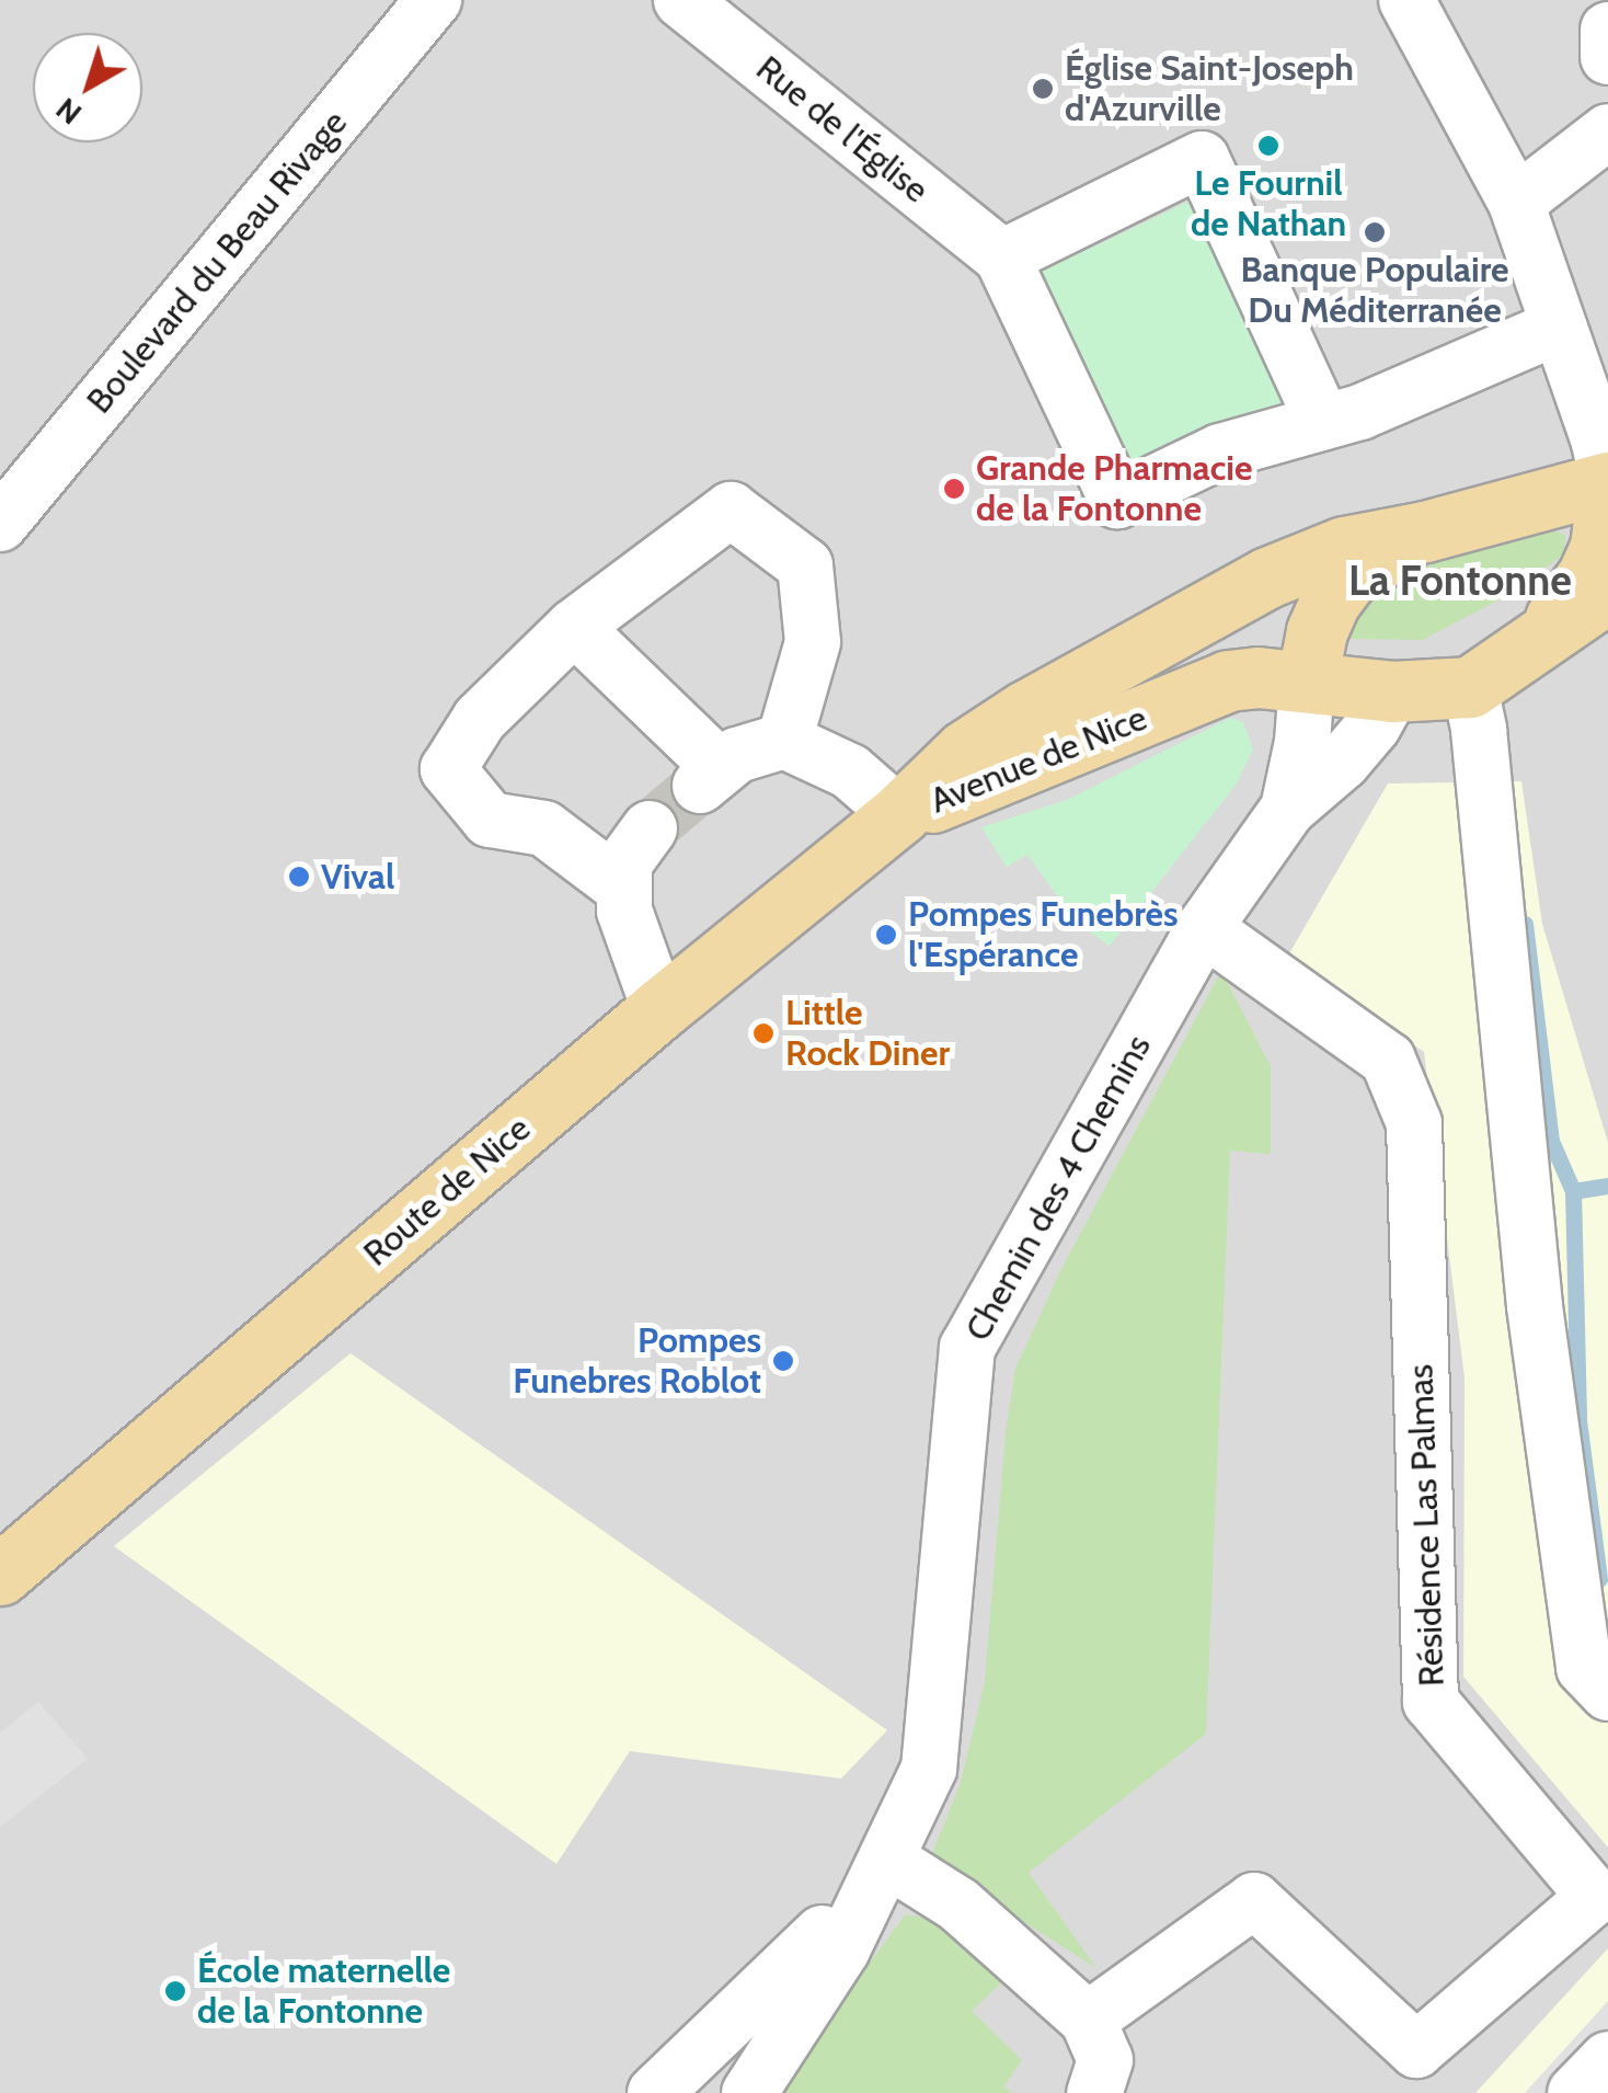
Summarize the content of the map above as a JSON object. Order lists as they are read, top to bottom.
{
  "streets": {
    "main road": ["Avenue de Nice", "Route de Nice"],
    "street": [
      "Rue de l'Église",
      "Boulevard du Beau Rivage",
      "Chemin des 4 Chemins",
      "Résidence Las Palmas"
    ]
  },
  "crossings": [
    ["Avenue de Nice", "Route de Nice"],
    ["Chemin des 4 Chemins", "Résidence Las Palmas"]
  ],
  "districts": ["La Fontonne"],
  "places": [
    "Église Saint-Joseph d'Azurville",
    "Le Fournil de Nathan",
    "Banque Populaire Du Méditerranée",
    "Grande Pharmacie de la Fontonne",
    "Vival",
    "Pompes Funebrès l'Espérance",
    "Little Rock Diner",
    "Pompes Funebres Roblot",
    "École maternelle de la Fontonne"
  ],
  "north": "bottom left"
}
